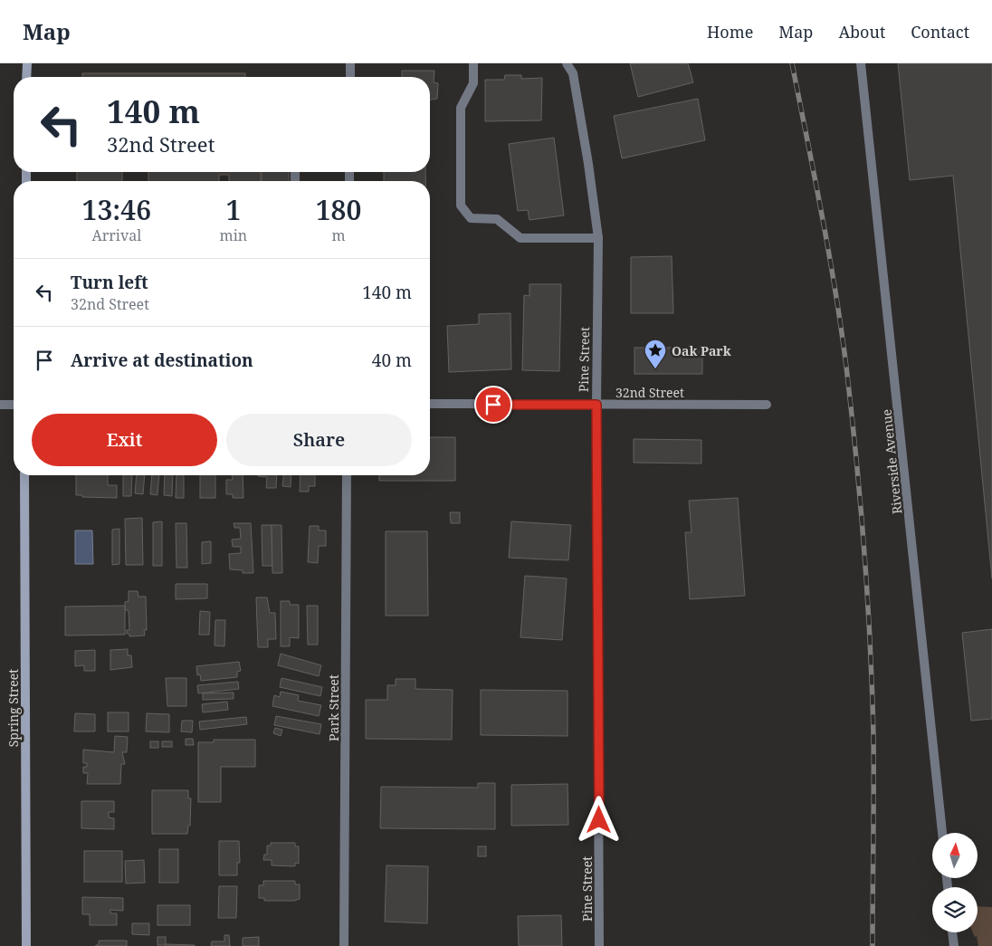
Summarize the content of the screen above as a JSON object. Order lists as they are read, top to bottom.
{
  "streets": {
    "main road": ["Spring Street"],
    "street": [
      "Pine Street",
      "32nd Street",
      "Riverside Avenue",
      "Park Street"
    ]
  },
  "crossings": [
    ["Pine Street", "32nd Street"]
  ],
  "places": {
    "place": ["Oak Park"]
  },
  "north": "top",
  "page": {
    "header": "Map",
    "nav": [
      "Home",
      "Map",
      "About",
      "Contact"
    ],
    "turn": ["140 m", "32nd Street"],
    "eta": [
      "13:46",
      "Arrival",
      "1",
      "min",
      "180",
      "m"
    ],
    "list": [
      {
        "name": "Turn left",
        "note": "32nd Street",
        "value": "140 m"
      },
      {
        "name": "Arrive at destination",
        "value": "40 m"
      }
    ],
    "buttons": ["Exit", "Share"]
  }
}
